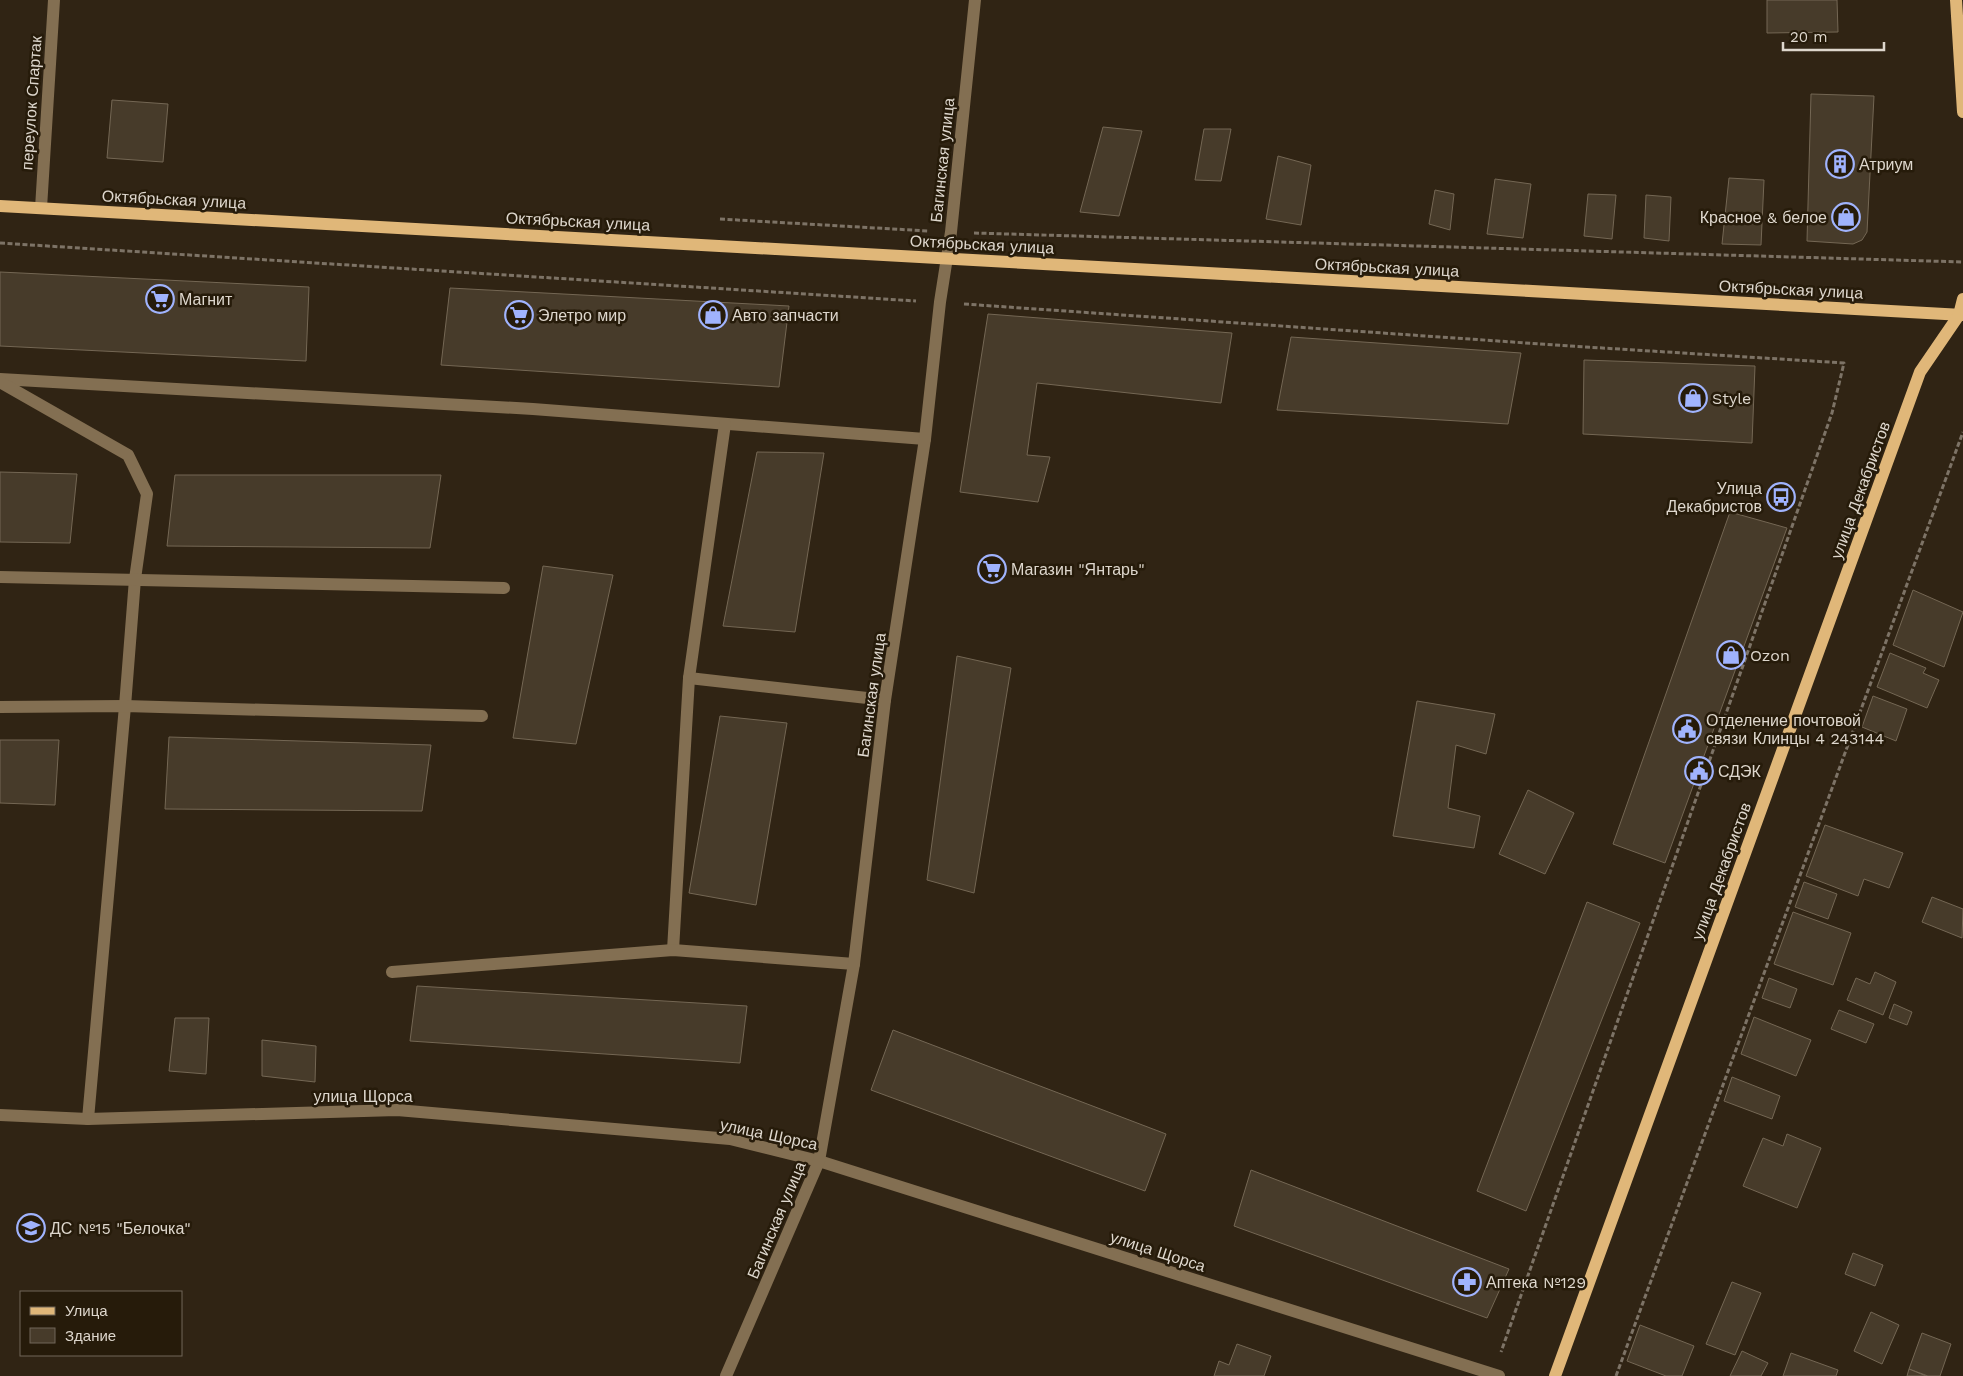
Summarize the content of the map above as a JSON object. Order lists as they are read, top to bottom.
{
  "streets": {
    "main road": ["Октябрьская улица", "улица Декабристов"],
    "street": ["переулок Спартак", "Багинская улица", "улица Щорса"]
  },
  "crossings": [
    ["переулок Спартак", "Октябрьская улица"],
    ["Багинская улица", "Октябрьская улица"],
    ["Багинская улица", "улица Щорса"],
    ["Октябрьская улица", "улица Декабристов"]
  ],
  "places": {
    "building": ["Атриум"],
    "shop": [
      "Красное & белое",
      "Авто запчасти",
      "Style",
      "Ozon"
    ],
    "supermarket": ["Магнит", "Элетро мир", "Магазин \"Янтарь\""],
    "bus stop": ["Улица Декабристов"],
    "public building": ["Отделение почтовой связи Клинцы 4 243144", "СДЭК"],
    "school or university": ["ДС №15 \"Белочка\""],
    "pharmacy": ["Аптека №129"]
  },
  "legend": ["Улица", "Здание"],
  "scale_bar": "20 m"
}
